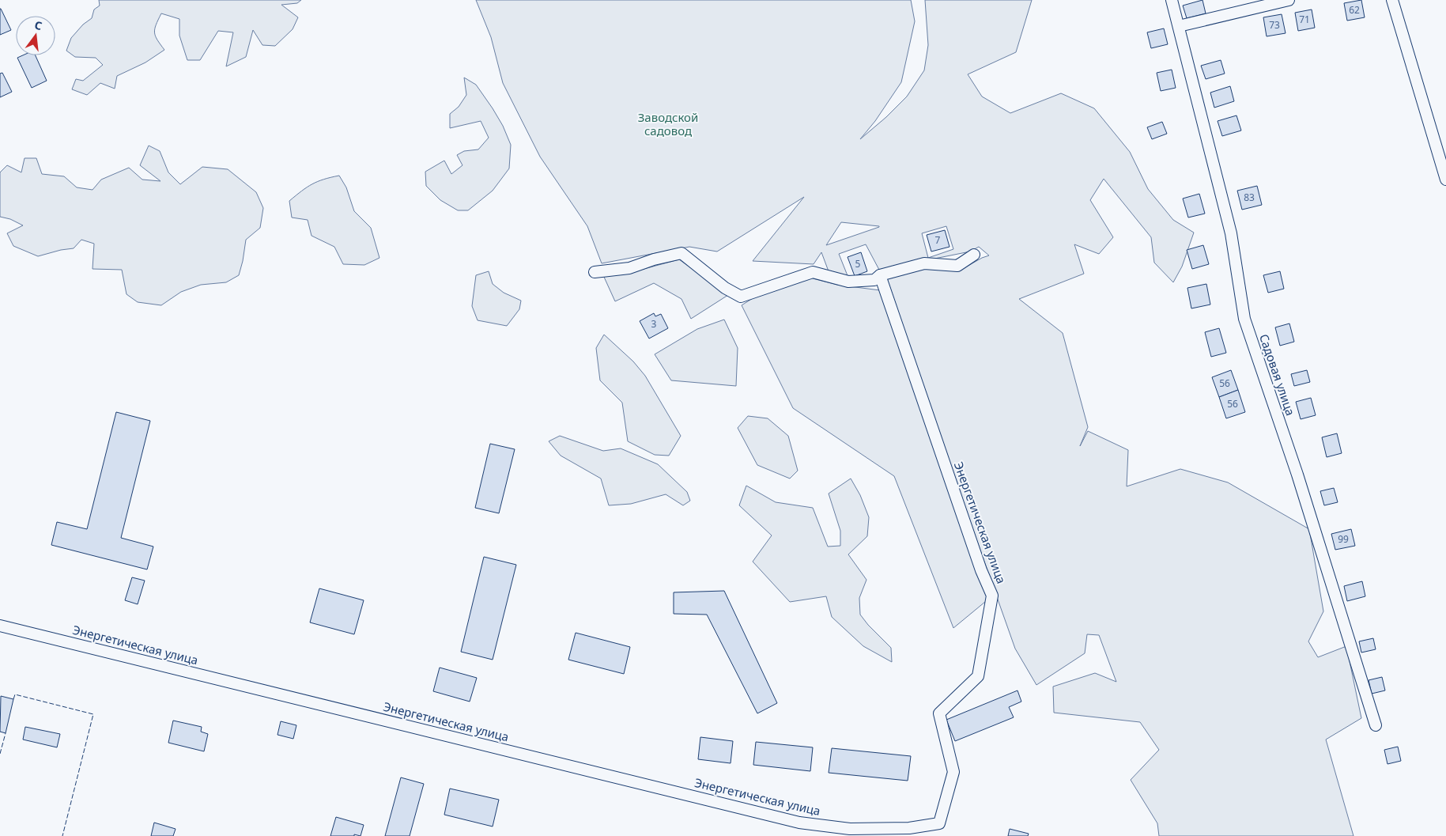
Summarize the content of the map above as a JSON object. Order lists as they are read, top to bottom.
{
  "streets": {
    "street": ["Садовая улица", "Энергетическая улица"]
  },
  "parks": ["Заводской садовод"],
  "house_numbers": [
    "62",
    "71",
    "73",
    "83",
    "7",
    "5",
    "3",
    "56",
    "56",
    "99"
  ],
  "north": "top"
}
